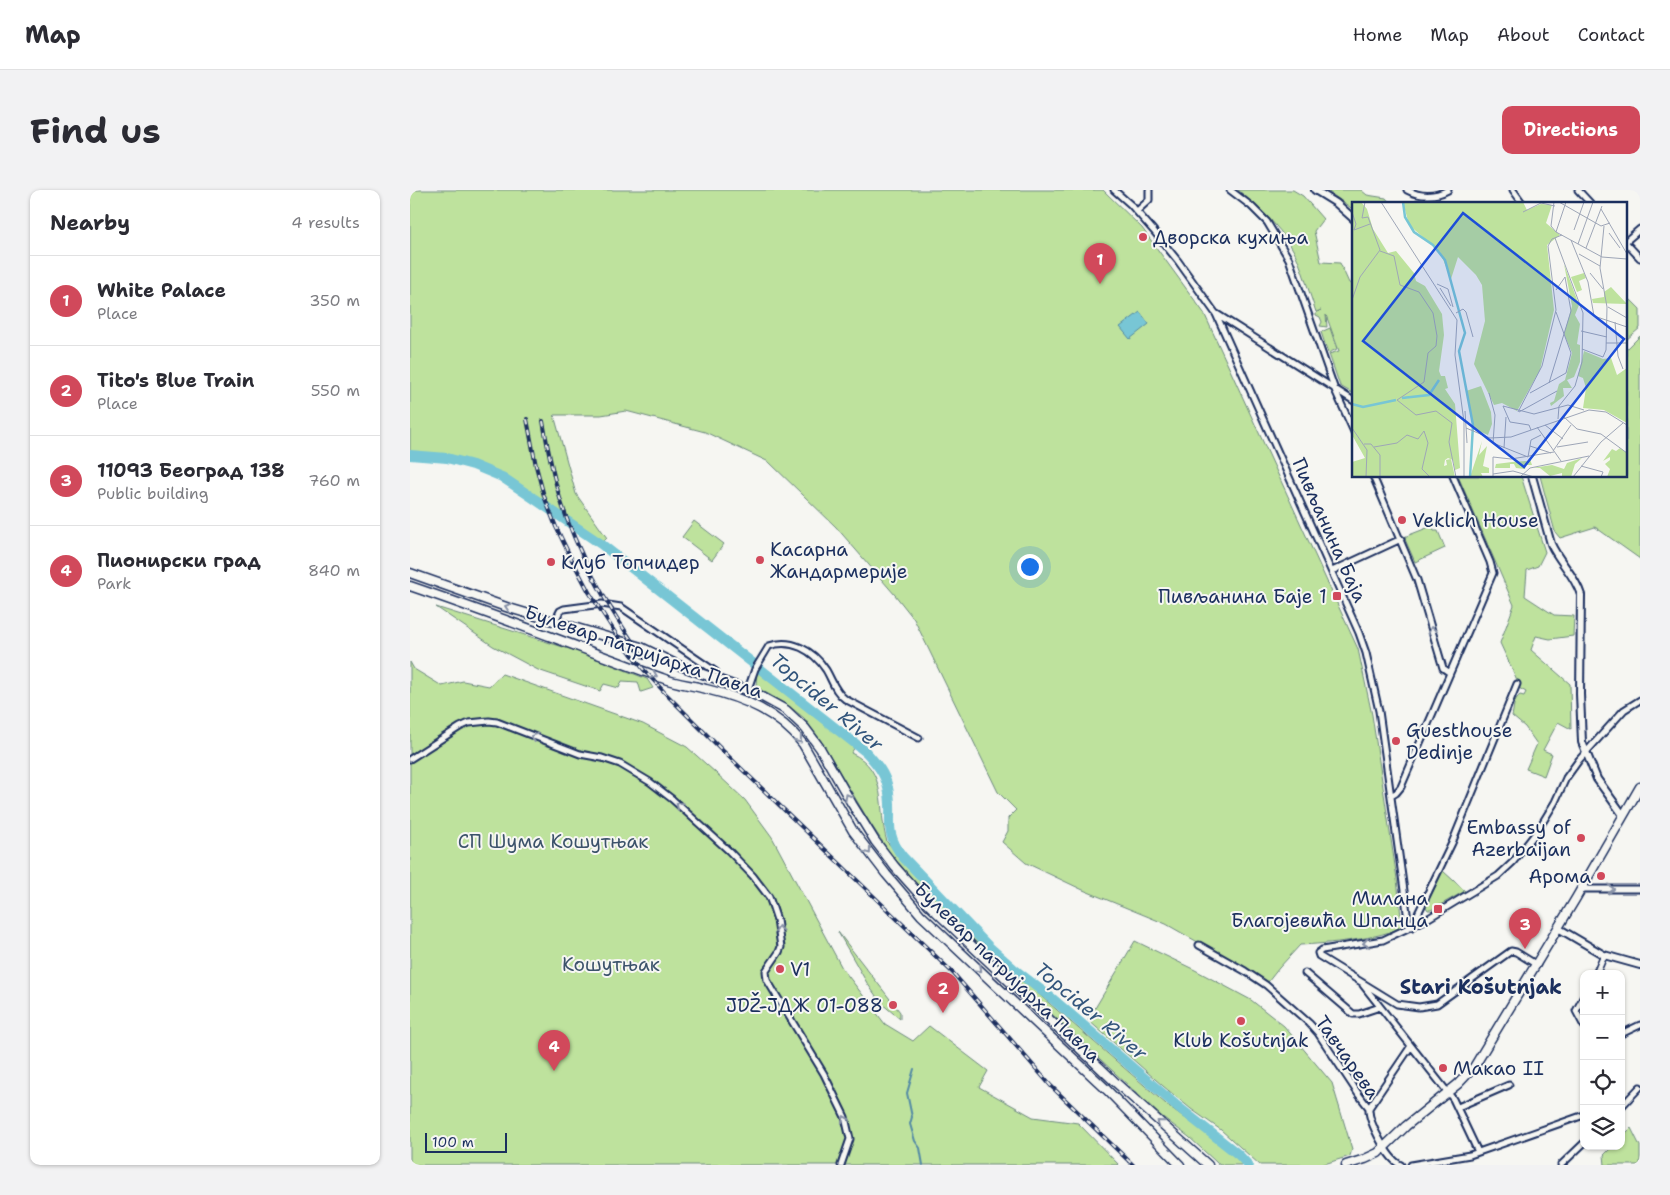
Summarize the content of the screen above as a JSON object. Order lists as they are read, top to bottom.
{
  "streets": {
    "main road": ["Булевар патријарха Павла"],
    "street": ["Пивљанина Баја", "Тавчарева"]
  },
  "districts": ["Stari Košutnjak"],
  "water": ["Topcider River"],
  "parks": ["СП Шума Кошутњак", "Кошутњак"],
  "places": {
    "other": [
      "Дворска кухиња",
      "Veklich House",
      "Касарна Жандармерије",
      "Клуб Топчидер",
      "Guesthouse Dedinje",
      "Embassy of Azerbaijan",
      "Арома",
      "V1",
      "JDŽ-JДЖ 01-088",
      "Klub Košutnjak",
      "Макао II"
    ],
    "transit": ["Пивљанина Баје 1", "Милана Благојевића Шпанца"]
  },
  "scale_bar": "100 m",
  "page": {
    "header": "Map",
    "nav": [
      "Home",
      "Map",
      "About",
      "Contact"
    ],
    "buttons": "Directions",
    "title": "Find us",
    "heading": ["Nearby", "4 results"],
    "pins": [
      "1",
      "3",
      "2",
      "4"
    ],
    "list": [
      {
        "mark": "1",
        "name": "White Palace",
        "note": "Place",
        "value": "350 m"
      },
      {
        "mark": "2",
        "name": "Tito's Blue Train",
        "note": "Place",
        "value": "550 m"
      },
      {
        "mark": "3",
        "name": "11093 Београд 138",
        "note": "Public building",
        "value": "760 m"
      },
      {
        "mark": "4",
        "name": "Пионирски град",
        "note": "Park",
        "value": "840 m"
      }
    ],
    "map_buttons": ["+", "−"],
    "scale": "100 m"
  }
}
